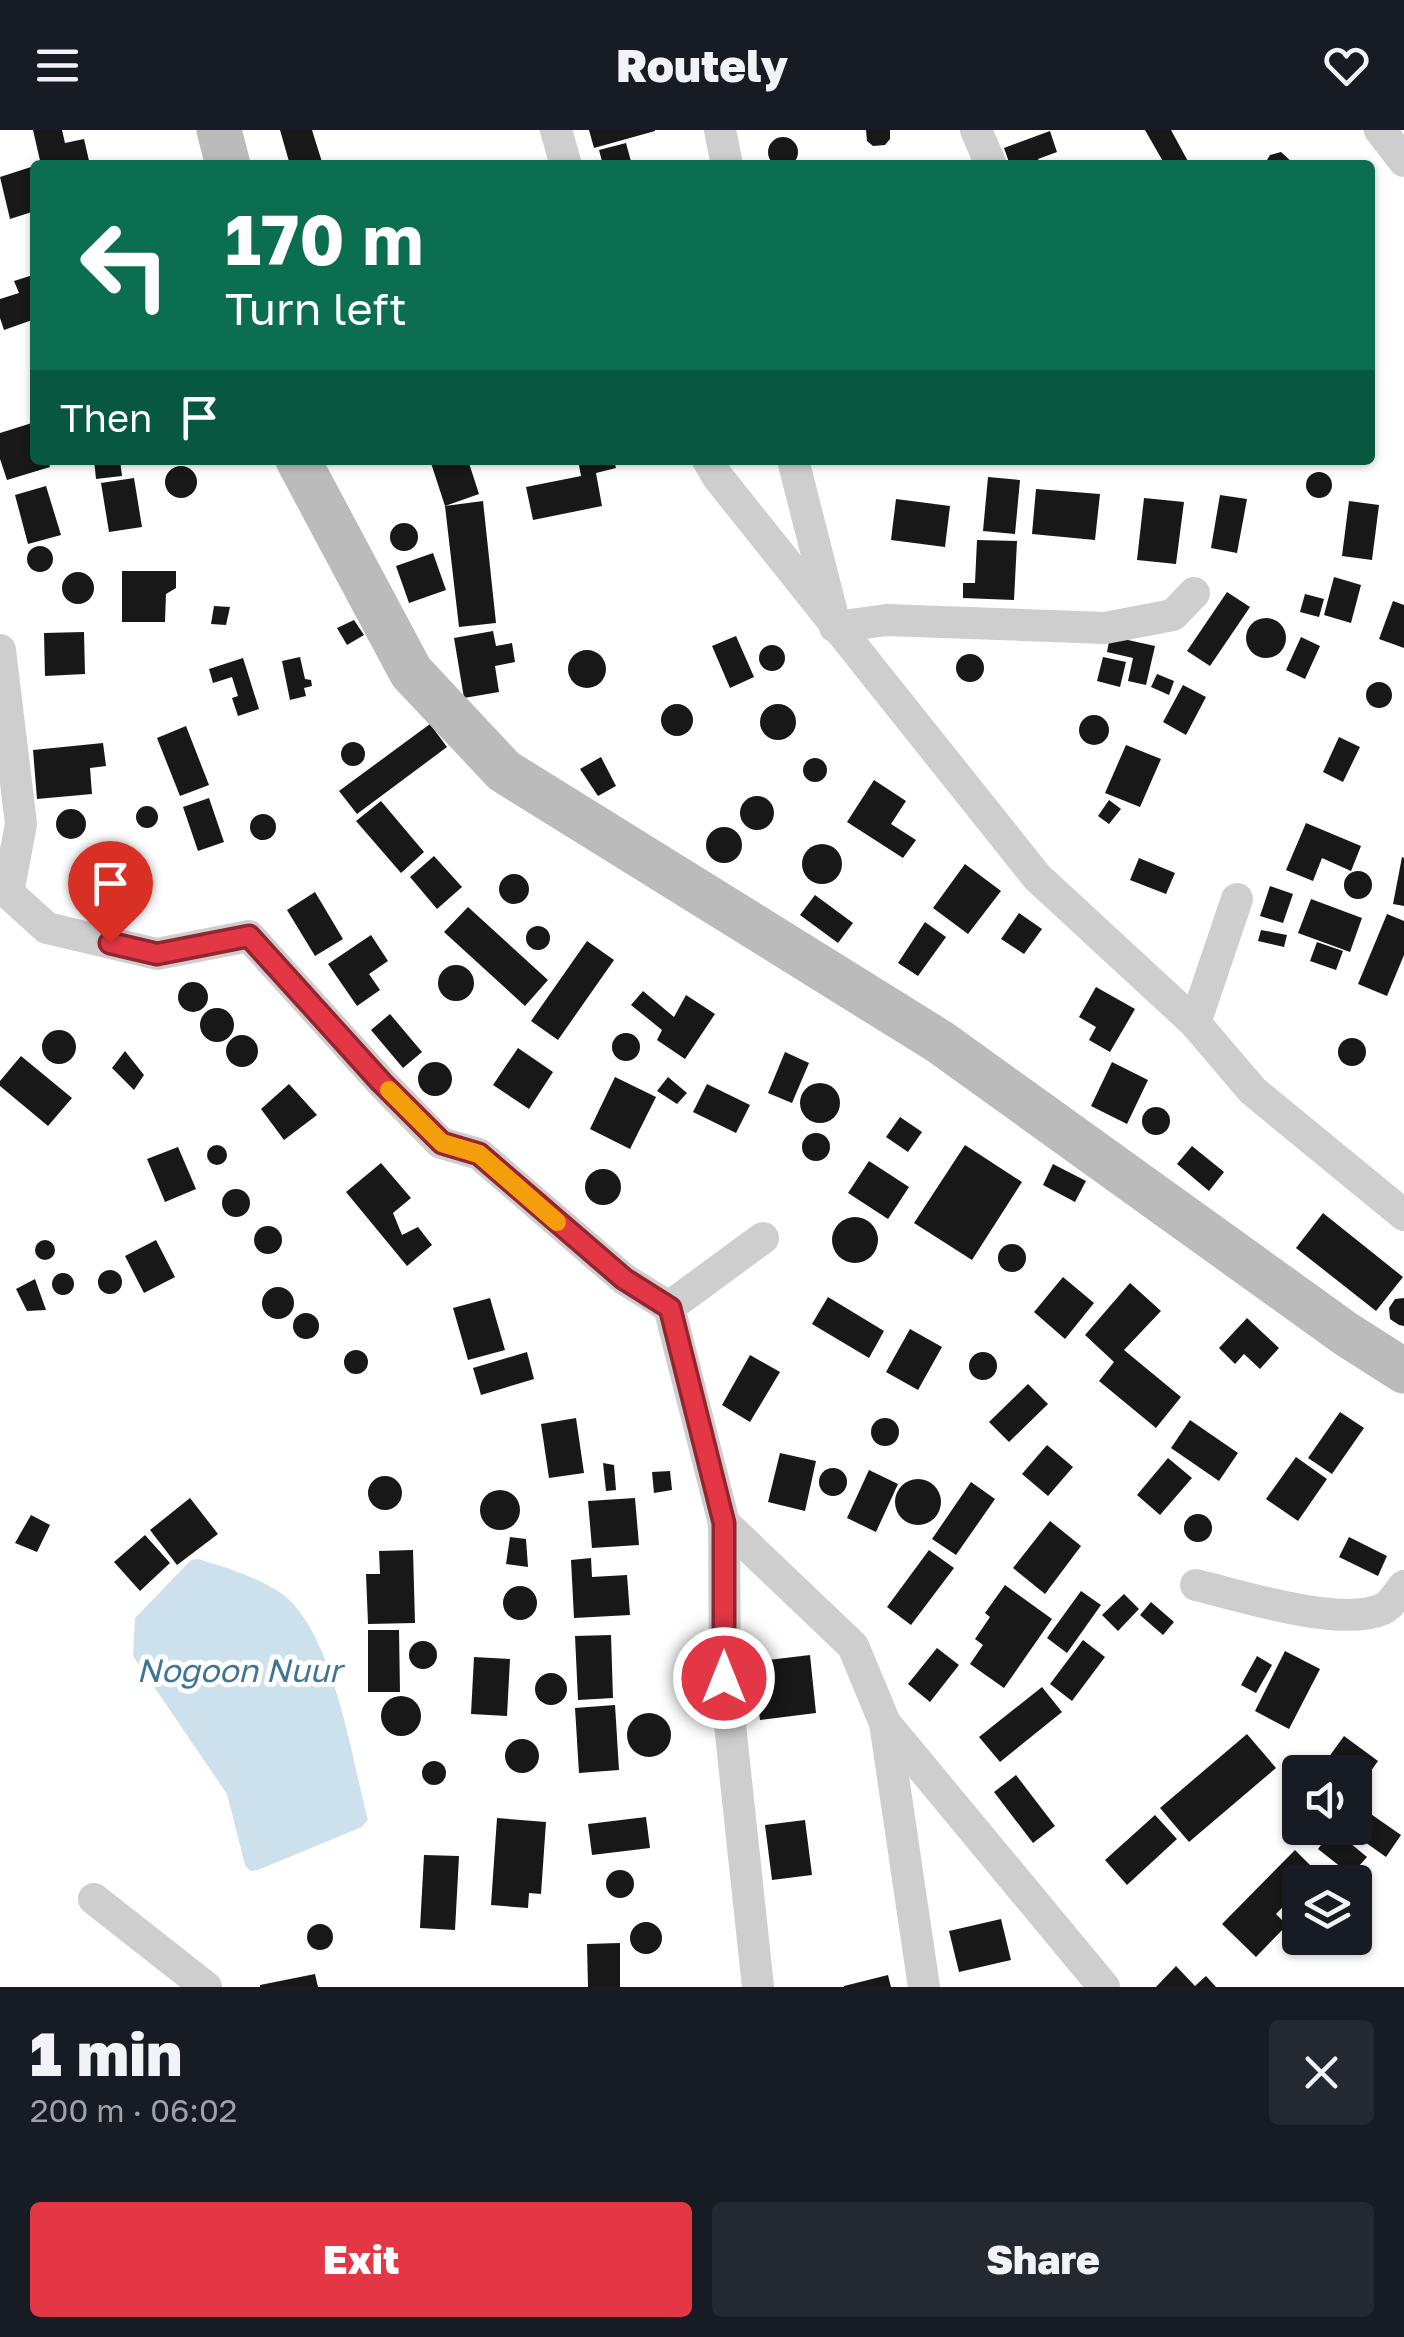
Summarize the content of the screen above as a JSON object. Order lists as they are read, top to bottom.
{
  "water": ["Nogoon Nuur"],
  "page": {
    "header": "Routely",
    "turn": ["170 m", "Turn left"],
    "then": "Then",
    "heading": ["1 min", "200 m · 06:02"],
    "buttons": ["Exit", "Share"]
  }
}
